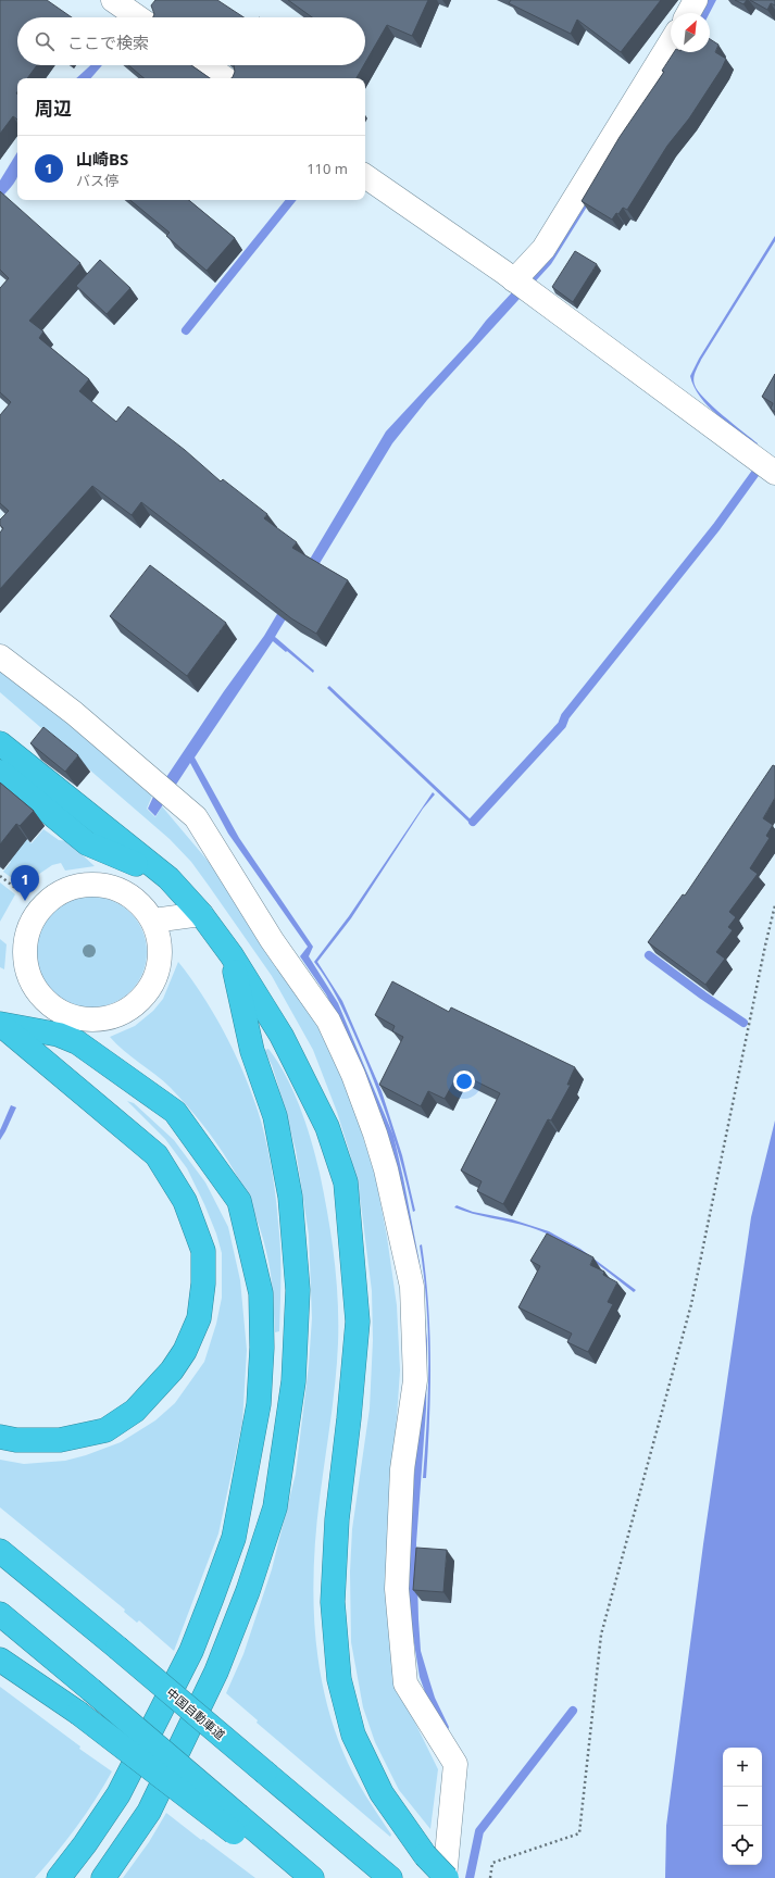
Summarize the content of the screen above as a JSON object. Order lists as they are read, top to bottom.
{
  "streets": {
    "highway": ["中国自動車道"]
  },
  "north": "top right",
  "page": {
    "search": "ここで検索",
    "heading": "周辺",
    "list": [
      {
        "mark": "1",
        "name": "山崎BS",
        "note": "バス停",
        "value": "110 m"
      }
    ],
    "pins": "1",
    "map_buttons": ["+", "−"]
  }
}
